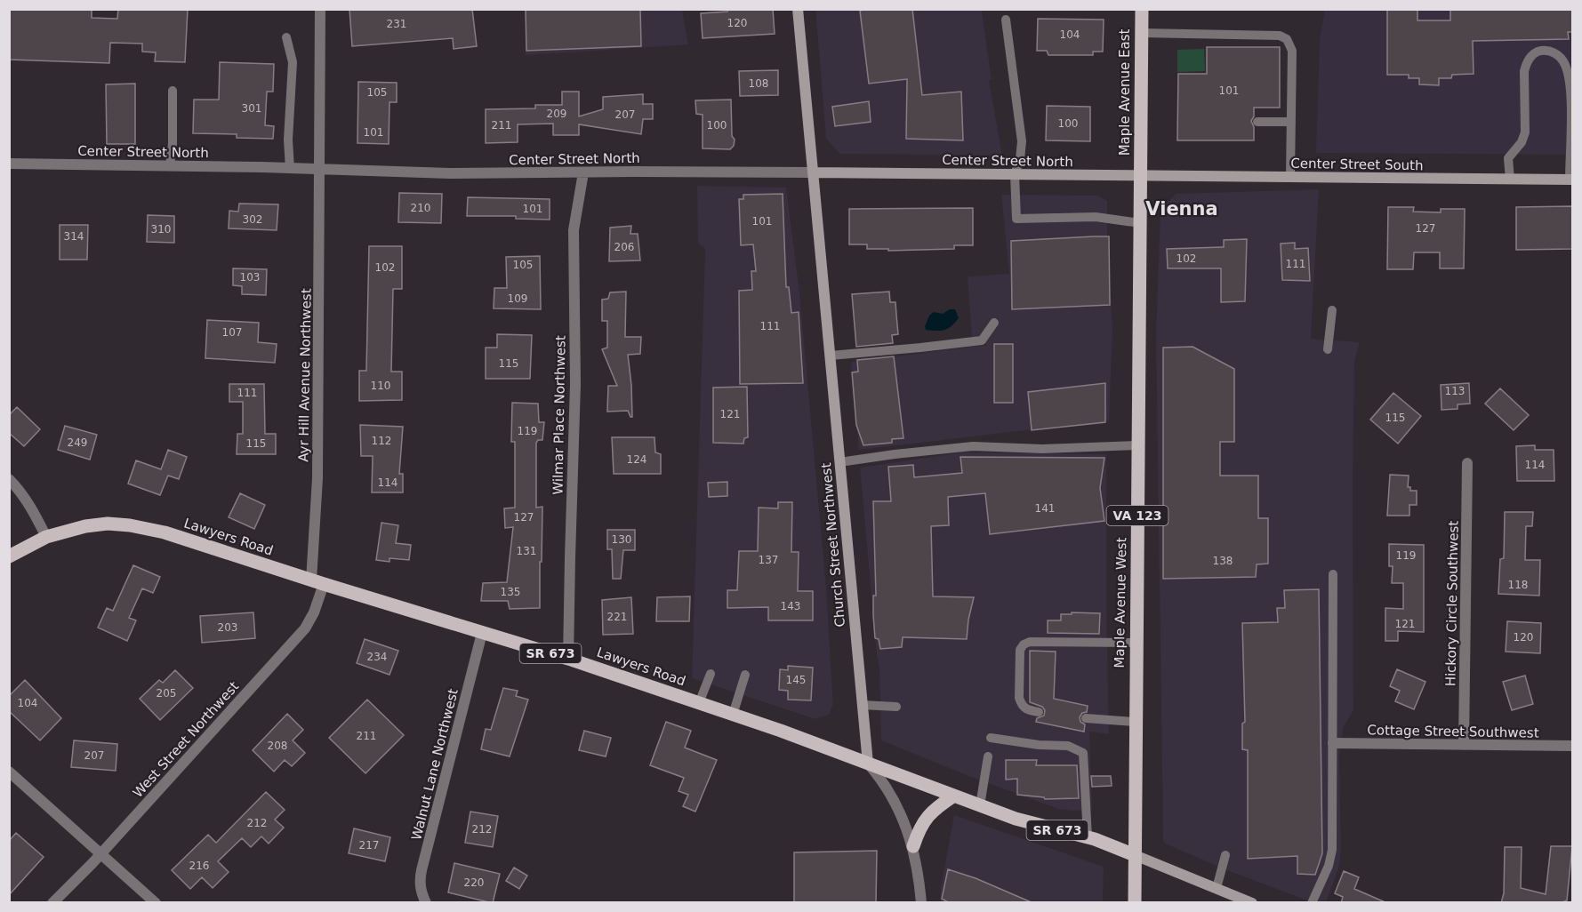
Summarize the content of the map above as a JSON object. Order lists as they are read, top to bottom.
{
  "streets": {
    "main road": [
      "Maple Avenue East",
      "VA 123",
      "Lawyers Road",
      "Maple Avenue West",
      "SR 673"
    ],
    "street": [
      "Center Street North",
      "Center Street South",
      "Ayr Hill Avenue Northwest",
      "Wilmar Place Northwest",
      "Church Street Northwest",
      "Hickory Circle Southwest",
      "Cottage Street Southwest",
      "West Street Northwest",
      "Walnut Lane Northwest"
    ]
  },
  "crossings": [
    ["Maple Avenue East", "Center Street North"],
    ["Maple Avenue East", "Center Street South"],
    ["Maple Avenue East", "Maple Avenue West"],
    ["Center Street North", "Center Street South"],
    ["Center Street North", "Ayr Hill Avenue Northwest"],
    ["Center Street North", "Wilmar Place Northwest"],
    ["Center Street North", "Church Street Northwest"],
    ["Center Street North", "Maple Avenue West"],
    ["Center Street South", "Maple Avenue West"],
    ["Ayr Hill Avenue Northwest", "Lawyers Road"],
    ["Ayr Hill Avenue Northwest", "West Street Northwest"],
    ["Wilmar Place Northwest", "Lawyers Road"],
    ["Lawyers Road", "Church Street Northwest"],
    ["Lawyers Road", "Maple Avenue West"],
    ["Lawyers Road", "West Street Northwest"],
    ["Lawyers Road", "Walnut Lane Northwest"],
    ["Hickory Circle Southwest", "Cottage Street Southwest"]
  ],
  "districts": ["Vienna"],
  "house_numbers": [
    "120",
    "231",
    "104",
    "108",
    "101",
    "105",
    "301",
    "209",
    "207",
    "100",
    "211",
    "100",
    "101",
    "210",
    "101",
    "302",
    "101",
    "127",
    "310",
    "314",
    "206",
    "102",
    "111",
    "105",
    "102",
    "103",
    "109",
    "111",
    "107",
    "115",
    "110",
    "113",
    "111",
    "121",
    "115",
    "119",
    "112",
    "249",
    "115",
    "124",
    "114",
    "114",
    "141",
    "127",
    "130",
    "131",
    "119",
    "137",
    "138",
    "118",
    "135",
    "143",
    "221",
    "121",
    "203",
    "120",
    "234",
    "145",
    "205",
    "104",
    "211",
    "208",
    "207",
    "212",
    "212",
    "217",
    "216",
    "220"
  ]
}
